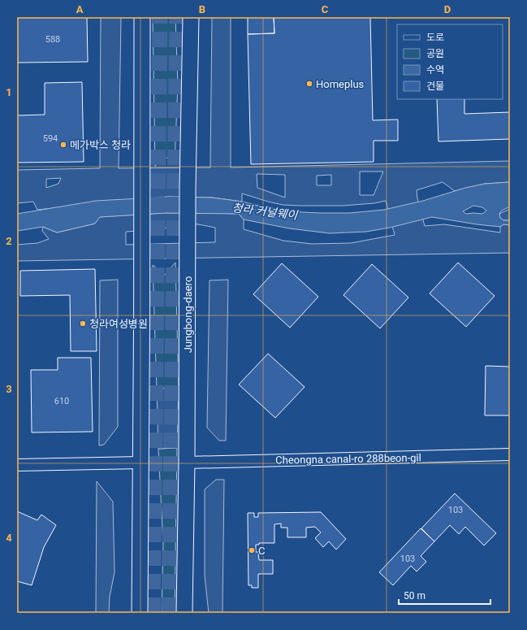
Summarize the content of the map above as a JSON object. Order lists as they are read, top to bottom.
{
  "streets": {
    "main road": ["Jungbong-daero"],
    "street": ["Cheongna canal-ro 288beon-gil"]
  },
  "crossings": [
    ["Jungbong-daero", "Cheongna canal-ro 288beon-gil"]
  ],
  "water": ["청라 커널웨이"],
  "places": [
    "Homeplus",
    "메가박스 청라",
    "청라여성병원",
    "C"
  ],
  "house_numbers": [
    "588",
    "594",
    "610",
    "103",
    "103"
  ],
  "legend": [
    "도로",
    "공원",
    "수역",
    "건물"
  ],
  "scale_bar": "50 m",
  "grid": {
    "columns": [
      "A",
      "B",
      "C",
      "D"
    ],
    "rows": [
      "1",
      "2",
      "3",
      "4"
    ]
  }
}
